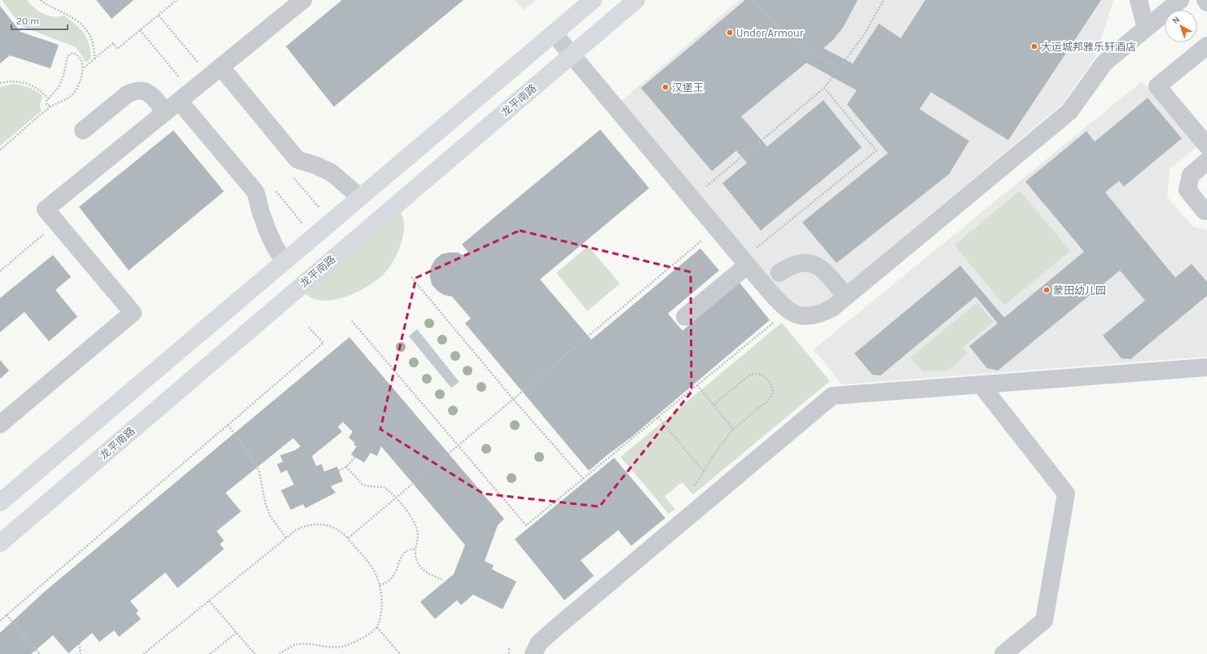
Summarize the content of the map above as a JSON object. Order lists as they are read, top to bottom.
{
  "streets": {
    "main road": ["龙平南路"]
  },
  "places": [
    "Under Armour",
    "大运城邦雅乐轩酒店",
    "汉堡王",
    "蒙田幼儿园"
  ],
  "scale_bar": "20 m",
  "north": "top left"
}
